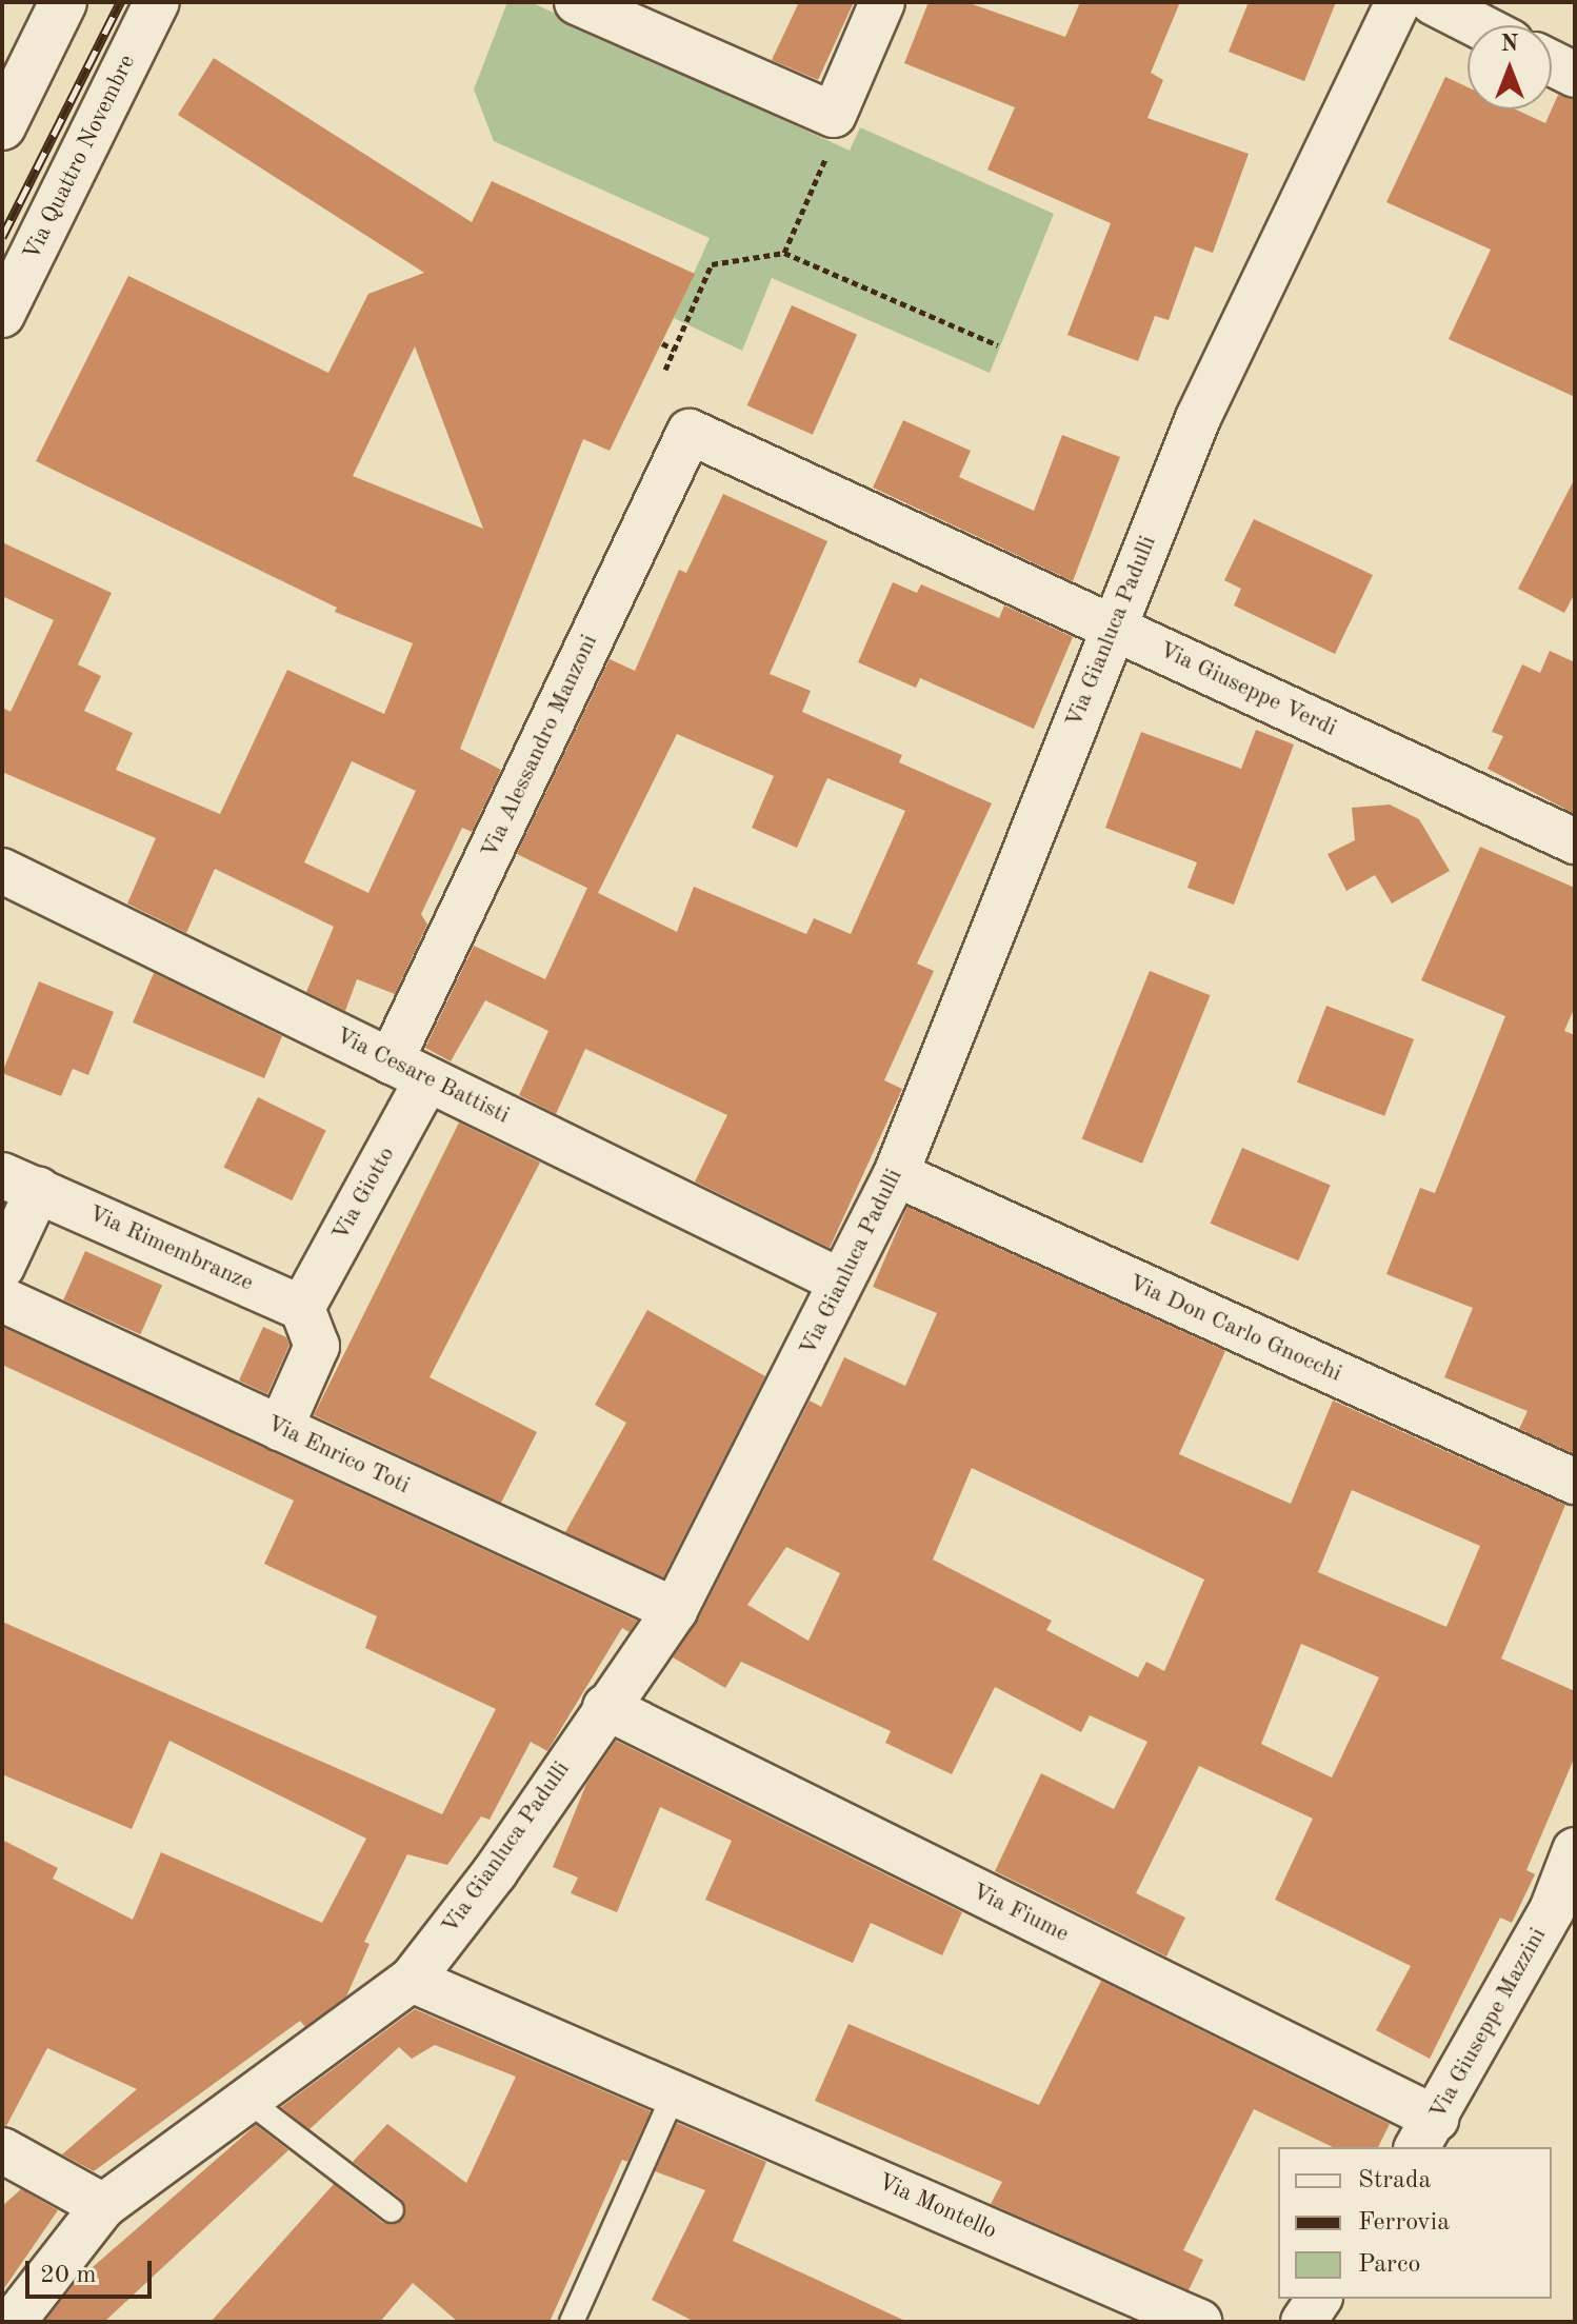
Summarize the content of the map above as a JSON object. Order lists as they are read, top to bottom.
{
  "streets": {
    "street": [
      "Via Quattro Novembre",
      "Via Gianluca Padulli",
      "Via Giuseppe Verdi",
      "Via Alessandro Manzoni",
      "Via Cesare Battisti",
      "Via Giotto",
      "Via Rimembranze",
      "Via Don Carlo Gnocchi",
      "Via Enrico Toti",
      "Via Fiume",
      "Via Giuseppe Mazzini",
      "Via Montello"
    ]
  },
  "crossings": [
    ["Via Gianluca Padulli", "Via Giuseppe Verdi"],
    ["Via Gianluca Padulli", "Via Cesare Battisti"],
    ["Via Gianluca Padulli", "Via Don Carlo Gnocchi"],
    ["Via Gianluca Padulli", "Via Enrico Toti"],
    ["Via Gianluca Padulli", "Via Fiume"],
    ["Via Gianluca Padulli", "Via Montello"],
    ["Via Giuseppe Verdi", "Via Alessandro Manzoni"],
    ["Via Alessandro Manzoni", "Via Cesare Battisti"],
    ["Via Alessandro Manzoni", "Via Giotto"],
    ["Via Cesare Battisti", "Via Giotto"],
    ["Via Giotto", "Via Rimembranze"],
    ["Via Giotto", "Via Enrico Toti"],
    ["Via Fiume", "Via Giuseppe Mazzini"]
  ],
  "legend": ["Strada", "Ferrovia", "Parco"],
  "scale_bar": "20 m",
  "north": "top"
}
